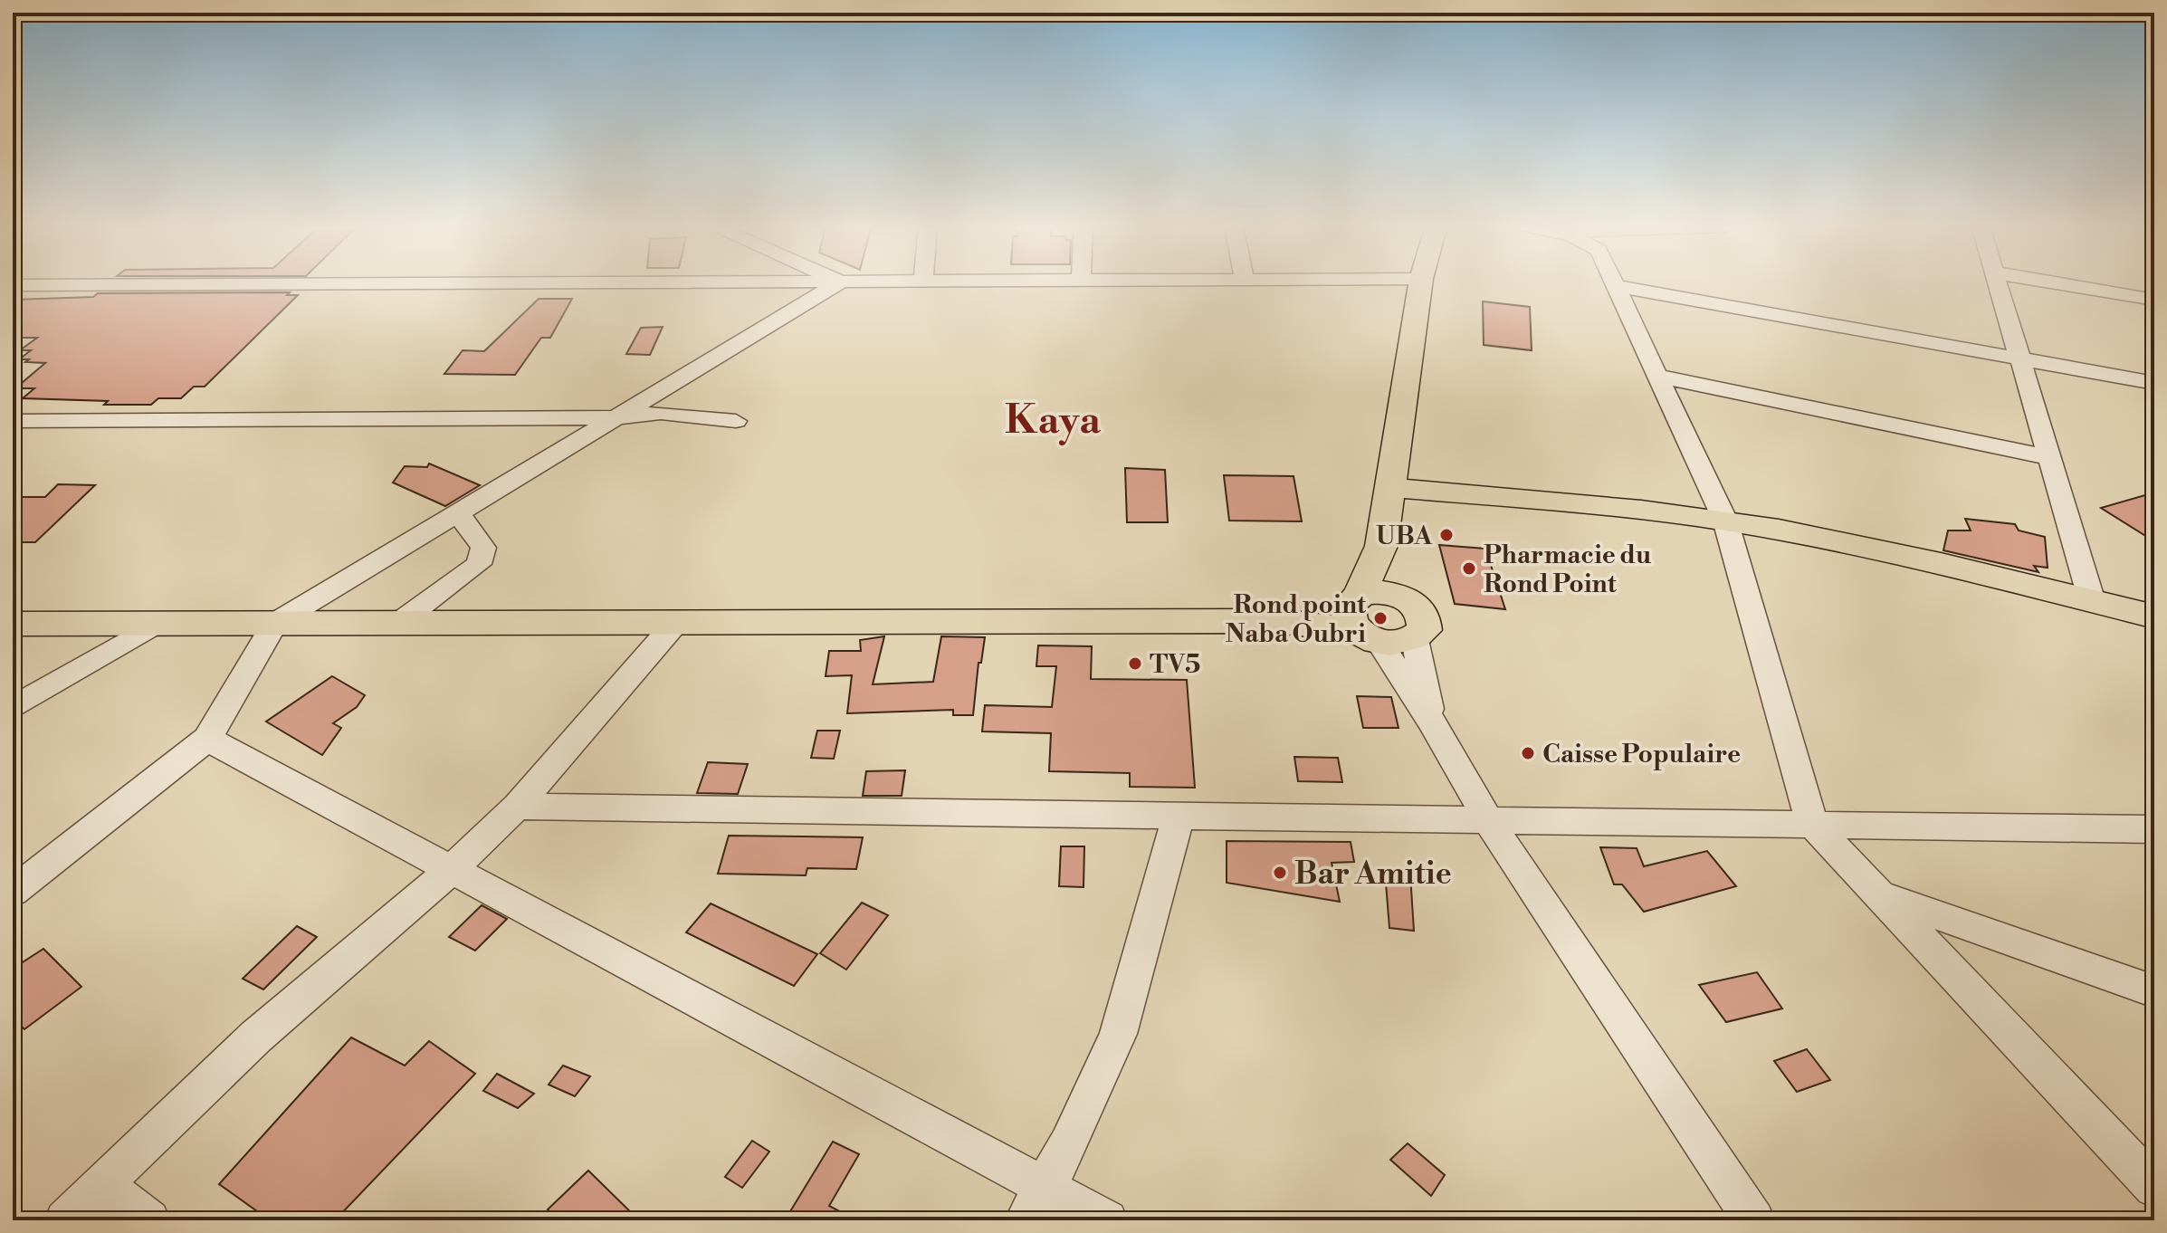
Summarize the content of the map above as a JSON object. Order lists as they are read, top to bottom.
{
  "districts": ["Kaya"],
  "places": [
    "UBA",
    "Pharmacie du Rond Point",
    "Rond point Naba Oubri",
    "TV5",
    "Caisse Populaire",
    "Bar Amitie"
  ]
}
